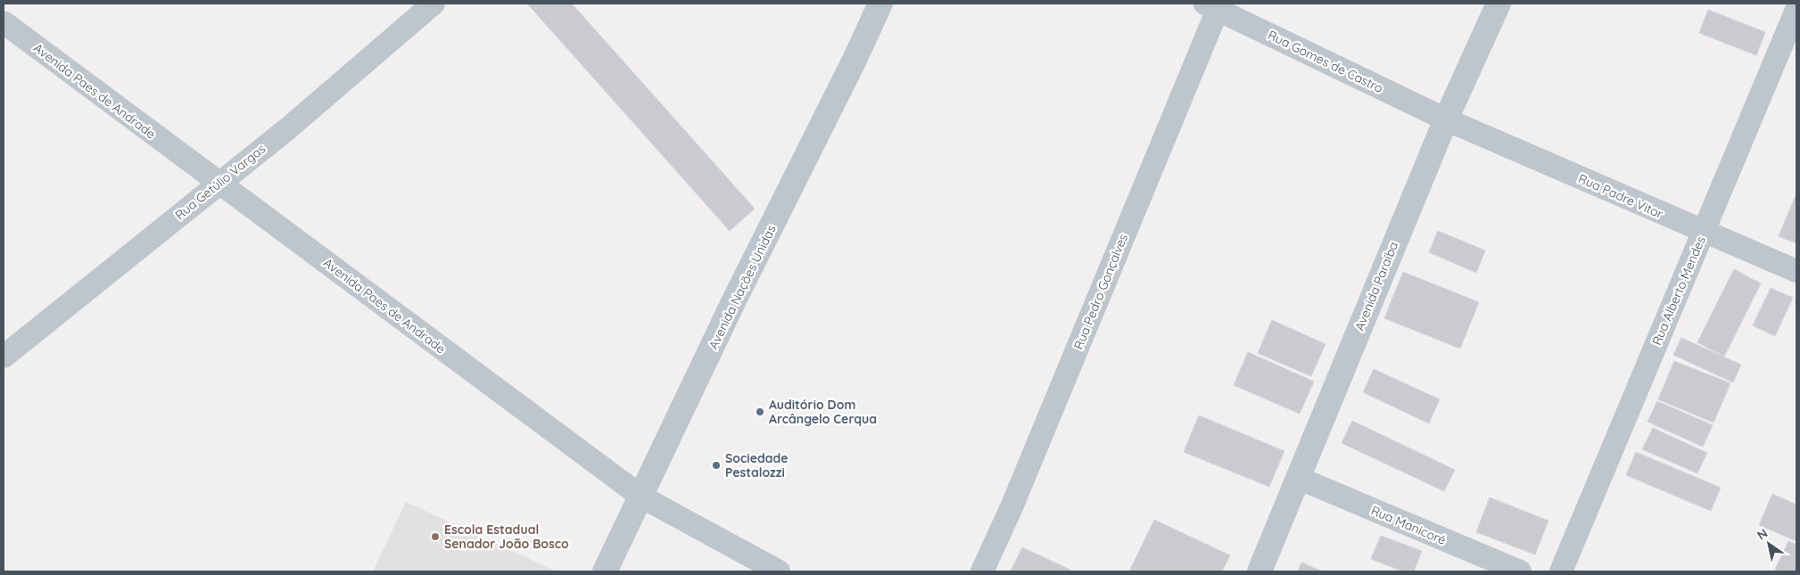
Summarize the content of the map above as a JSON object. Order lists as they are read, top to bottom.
{
  "streets": {
    "street": [
      "Rua Gomes de Castro",
      "Avenida Paes de Andrade",
      "Rua Getúlio Vargas",
      "Rua Padre Vitor",
      "Avenida Paraíba",
      "Avenida Nações Unidas",
      "Rua Alberto Mendes",
      "Rua Pedro Gonçalves",
      "Rua Manicoré"
    ]
  },
  "crossings": [
    ["Rua Gomes de Castro", "Rua Padre Vitor"],
    ["Rua Gomes de Castro", "Avenida Paraíba"],
    ["Rua Gomes de Castro", "Rua Pedro Gonçalves"],
    ["Avenida Paes de Andrade", "Rua Getúlio Vargas"],
    ["Avenida Paes de Andrade", "Avenida Nações Unidas"],
    ["Rua Padre Vitor", "Avenida Paraíba"],
    ["Rua Padre Vitor", "Rua Alberto Mendes"],
    ["Avenida Paraíba", "Rua Manicoré"]
  ],
  "places": ["Auditório Dom Arcângelo Cerqua", "Sociedade Pestalozzi", "Escola Estadual Senador João Bosco"],
  "north": "top left"
}
